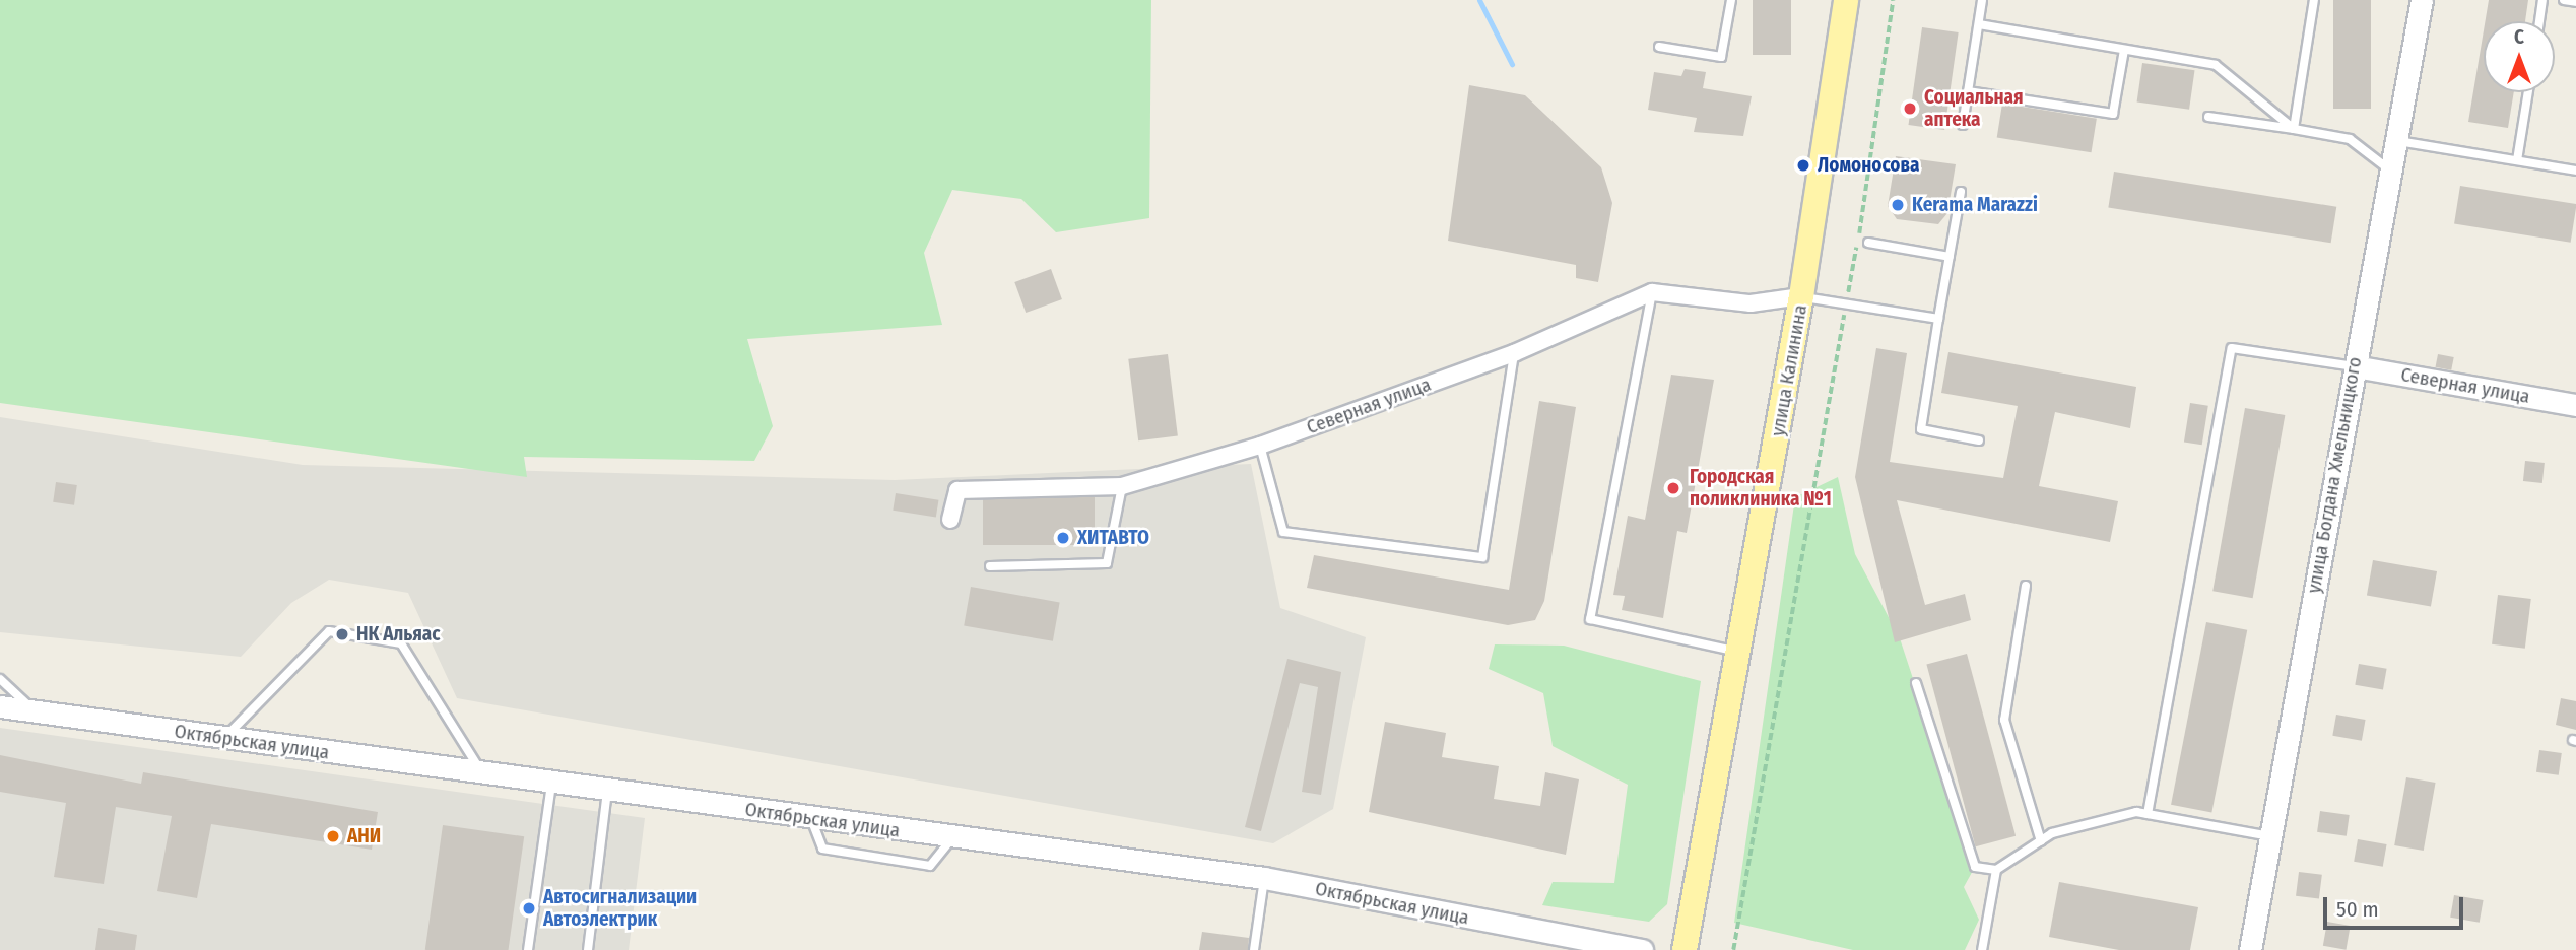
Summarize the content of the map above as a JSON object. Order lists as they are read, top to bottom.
{
  "streets": {
    "main road": [
      "улица Калинина",
      "Северная улица",
      "улица Богдана Хмельницкого",
      "Октябрьская улица"
    ]
  },
  "crossings": [
    ["Северная улица", "улица Богдана Хмельницкого"]
  ],
  "places": [
    "Социальная аптека",
    "Ломоносова",
    "Kerama Marazzi",
    "Городская поликлиника №1",
    "ХИТАВТО",
    "НК Альяас",
    "АНИ",
    "Автосигнализации Автоэлектрик"
  ],
  "scale_bar": "50 m",
  "north": "top"
}
